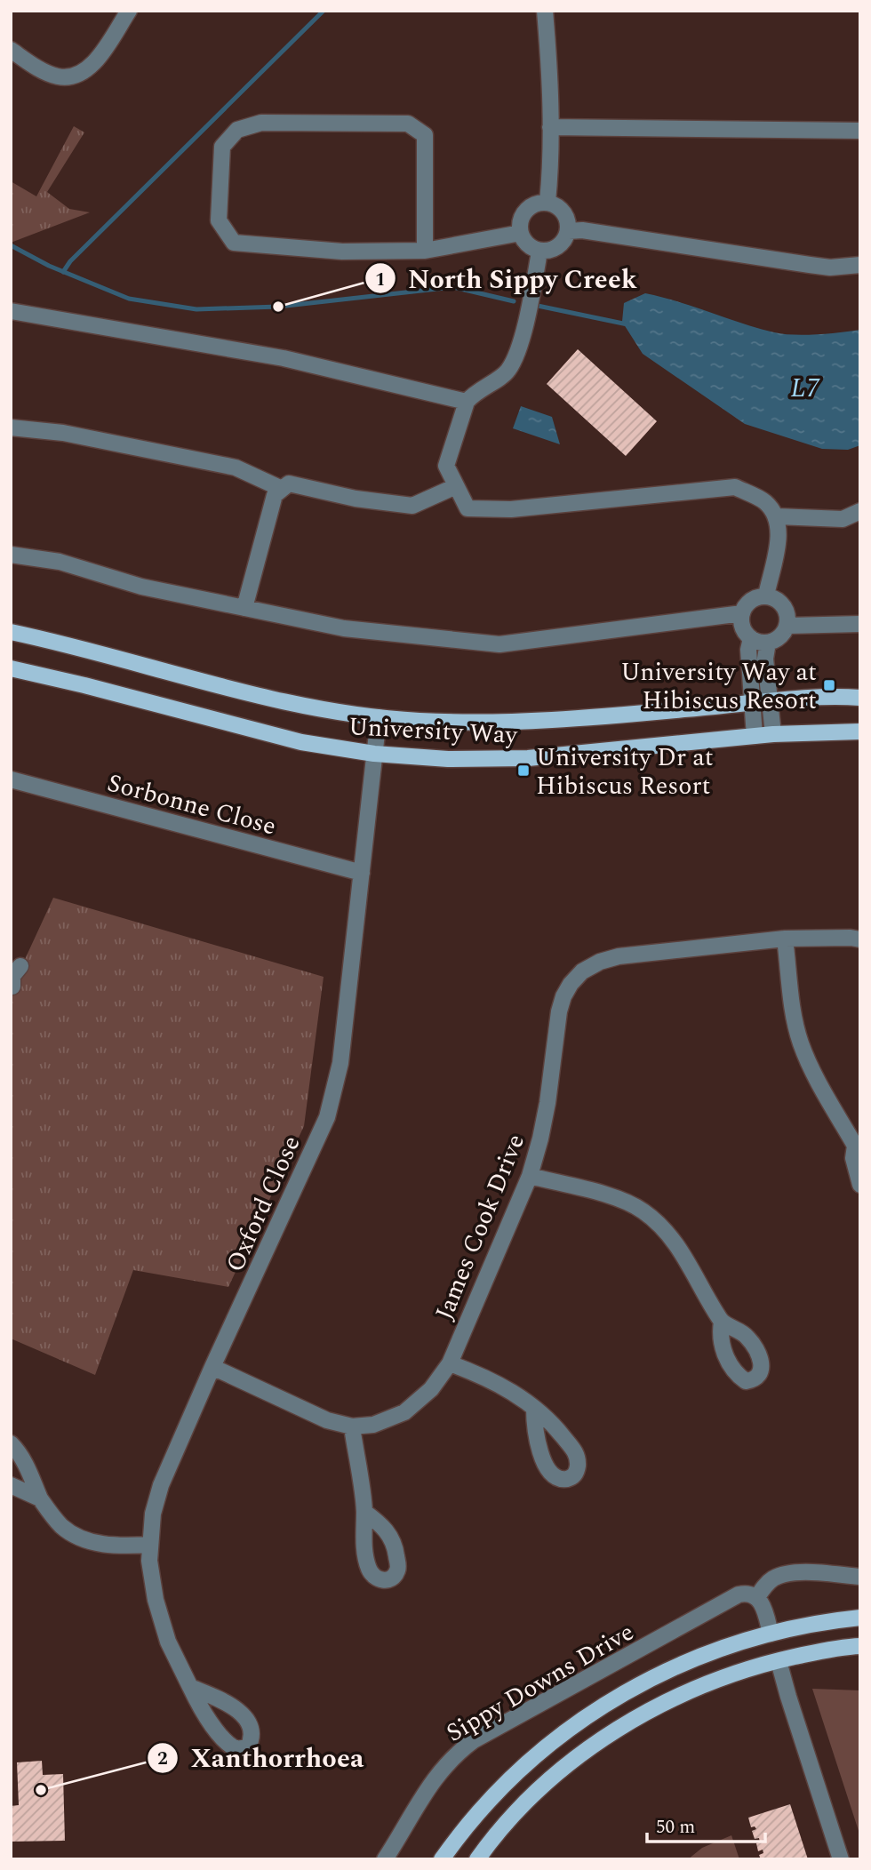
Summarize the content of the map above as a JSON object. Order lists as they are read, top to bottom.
{
  "streets": {
    "main road": ["University Way", "Sippy Downs Drive"],
    "street": ["Sorbonne Close", "Oxford Close", "James Cook Drive"]
  },
  "crossings": [
    ["University Way", "Oxford Close"],
    ["Sorbonne Close", "Oxford Close"],
    ["Oxford Close", "James Cook Drive"]
  ],
  "water": ["L7"],
  "places": {
    "other": ["North Sippy Creek", "Xanthorrhoea"],
    "transit": ["University Way at Hibiscus Resort", "University Dr at Hibiscus Resort"]
  },
  "scale_bar": "50 m"
}
